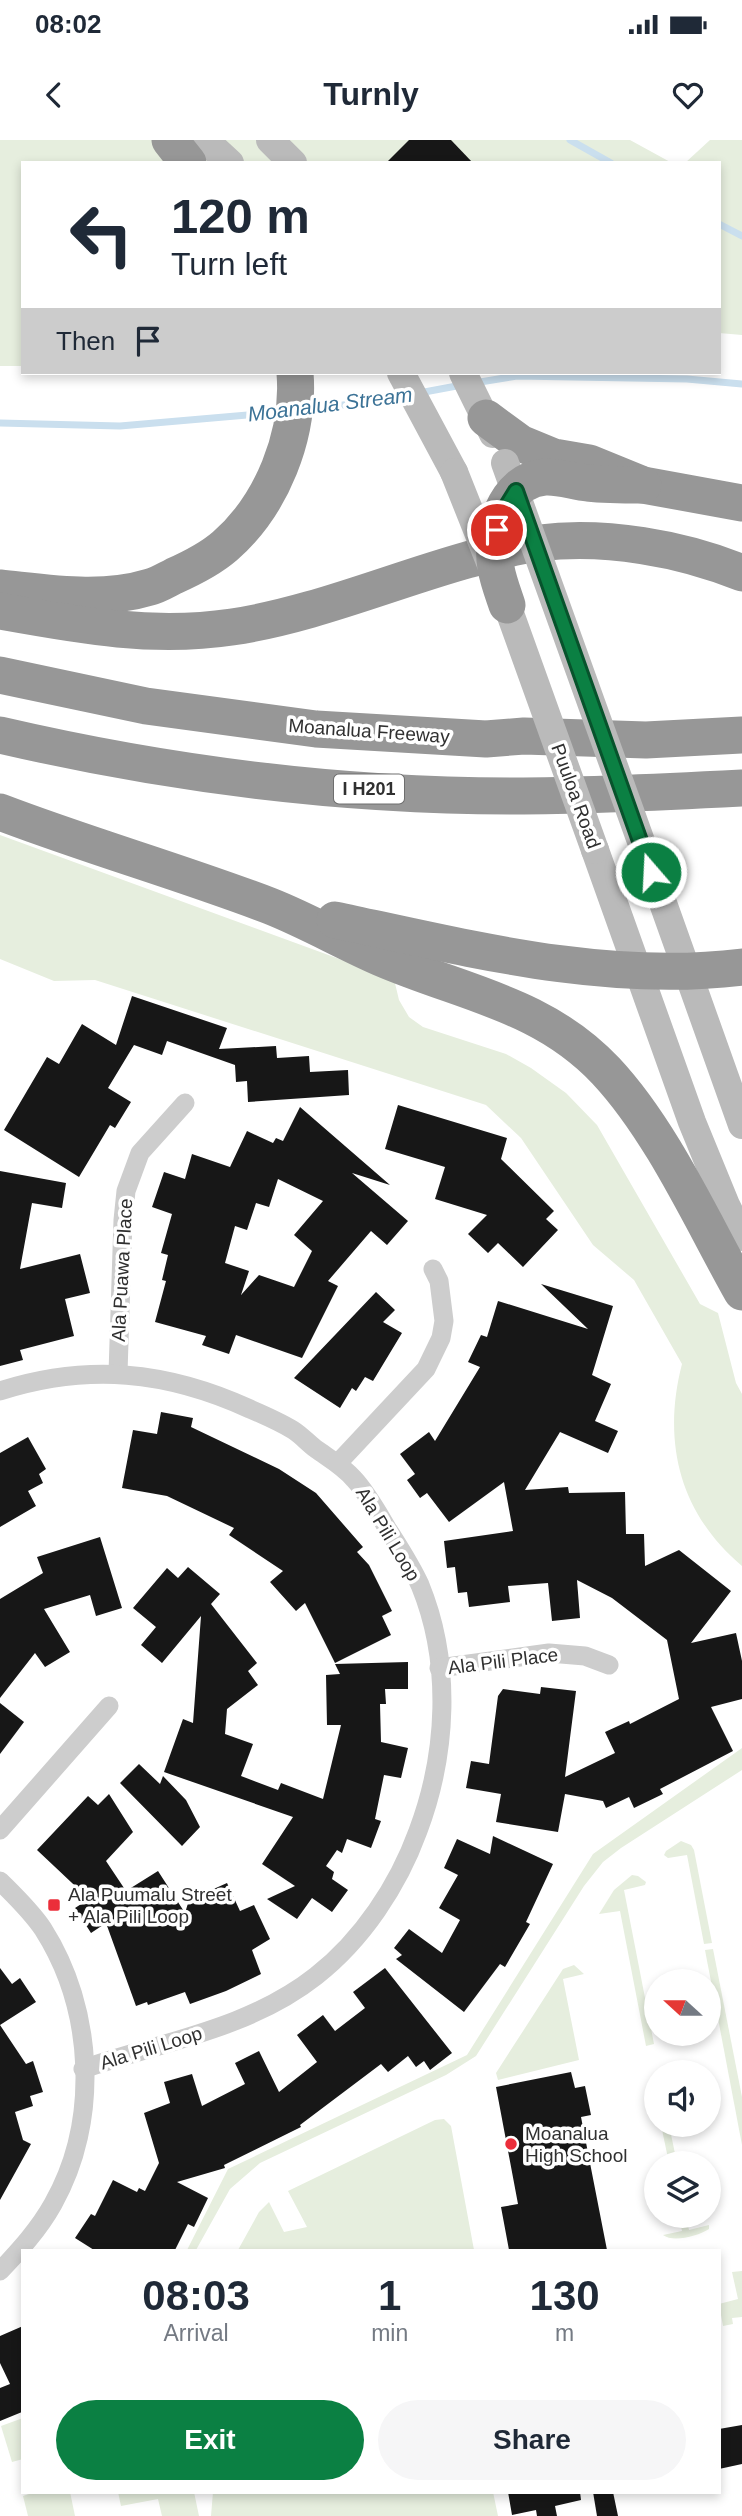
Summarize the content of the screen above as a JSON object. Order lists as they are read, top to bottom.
{
  "streets": {
    "highway": ["Moanalua Freeway", "I H201"],
    "main road": ["Puuloa Road"],
    "street": ["Ala Puawa Place", "Ala Pili Loop", "Ala Pili Place"]
  },
  "crossings": [
    ["Ala Puawa Place", "Ala Pili Loop"],
    ["Ala Pili Loop", "Ala Pili Place"]
  ],
  "water": ["Moanalua Stream"],
  "places": {
    "transit": ["Ala Puumalu Street + Ala Pili Loop"],
    "other": ["Moanalua High School"]
  },
  "north": "left",
  "page": {
    "status": "08:02",
    "header": "Turnly",
    "turn": ["120 m", "Turn left"],
    "then": "Then",
    "eta": [
      "08:03",
      "Arrival",
      "1",
      "min",
      "130",
      "m"
    ],
    "buttons": ["Exit", "Share"]
  }
}
